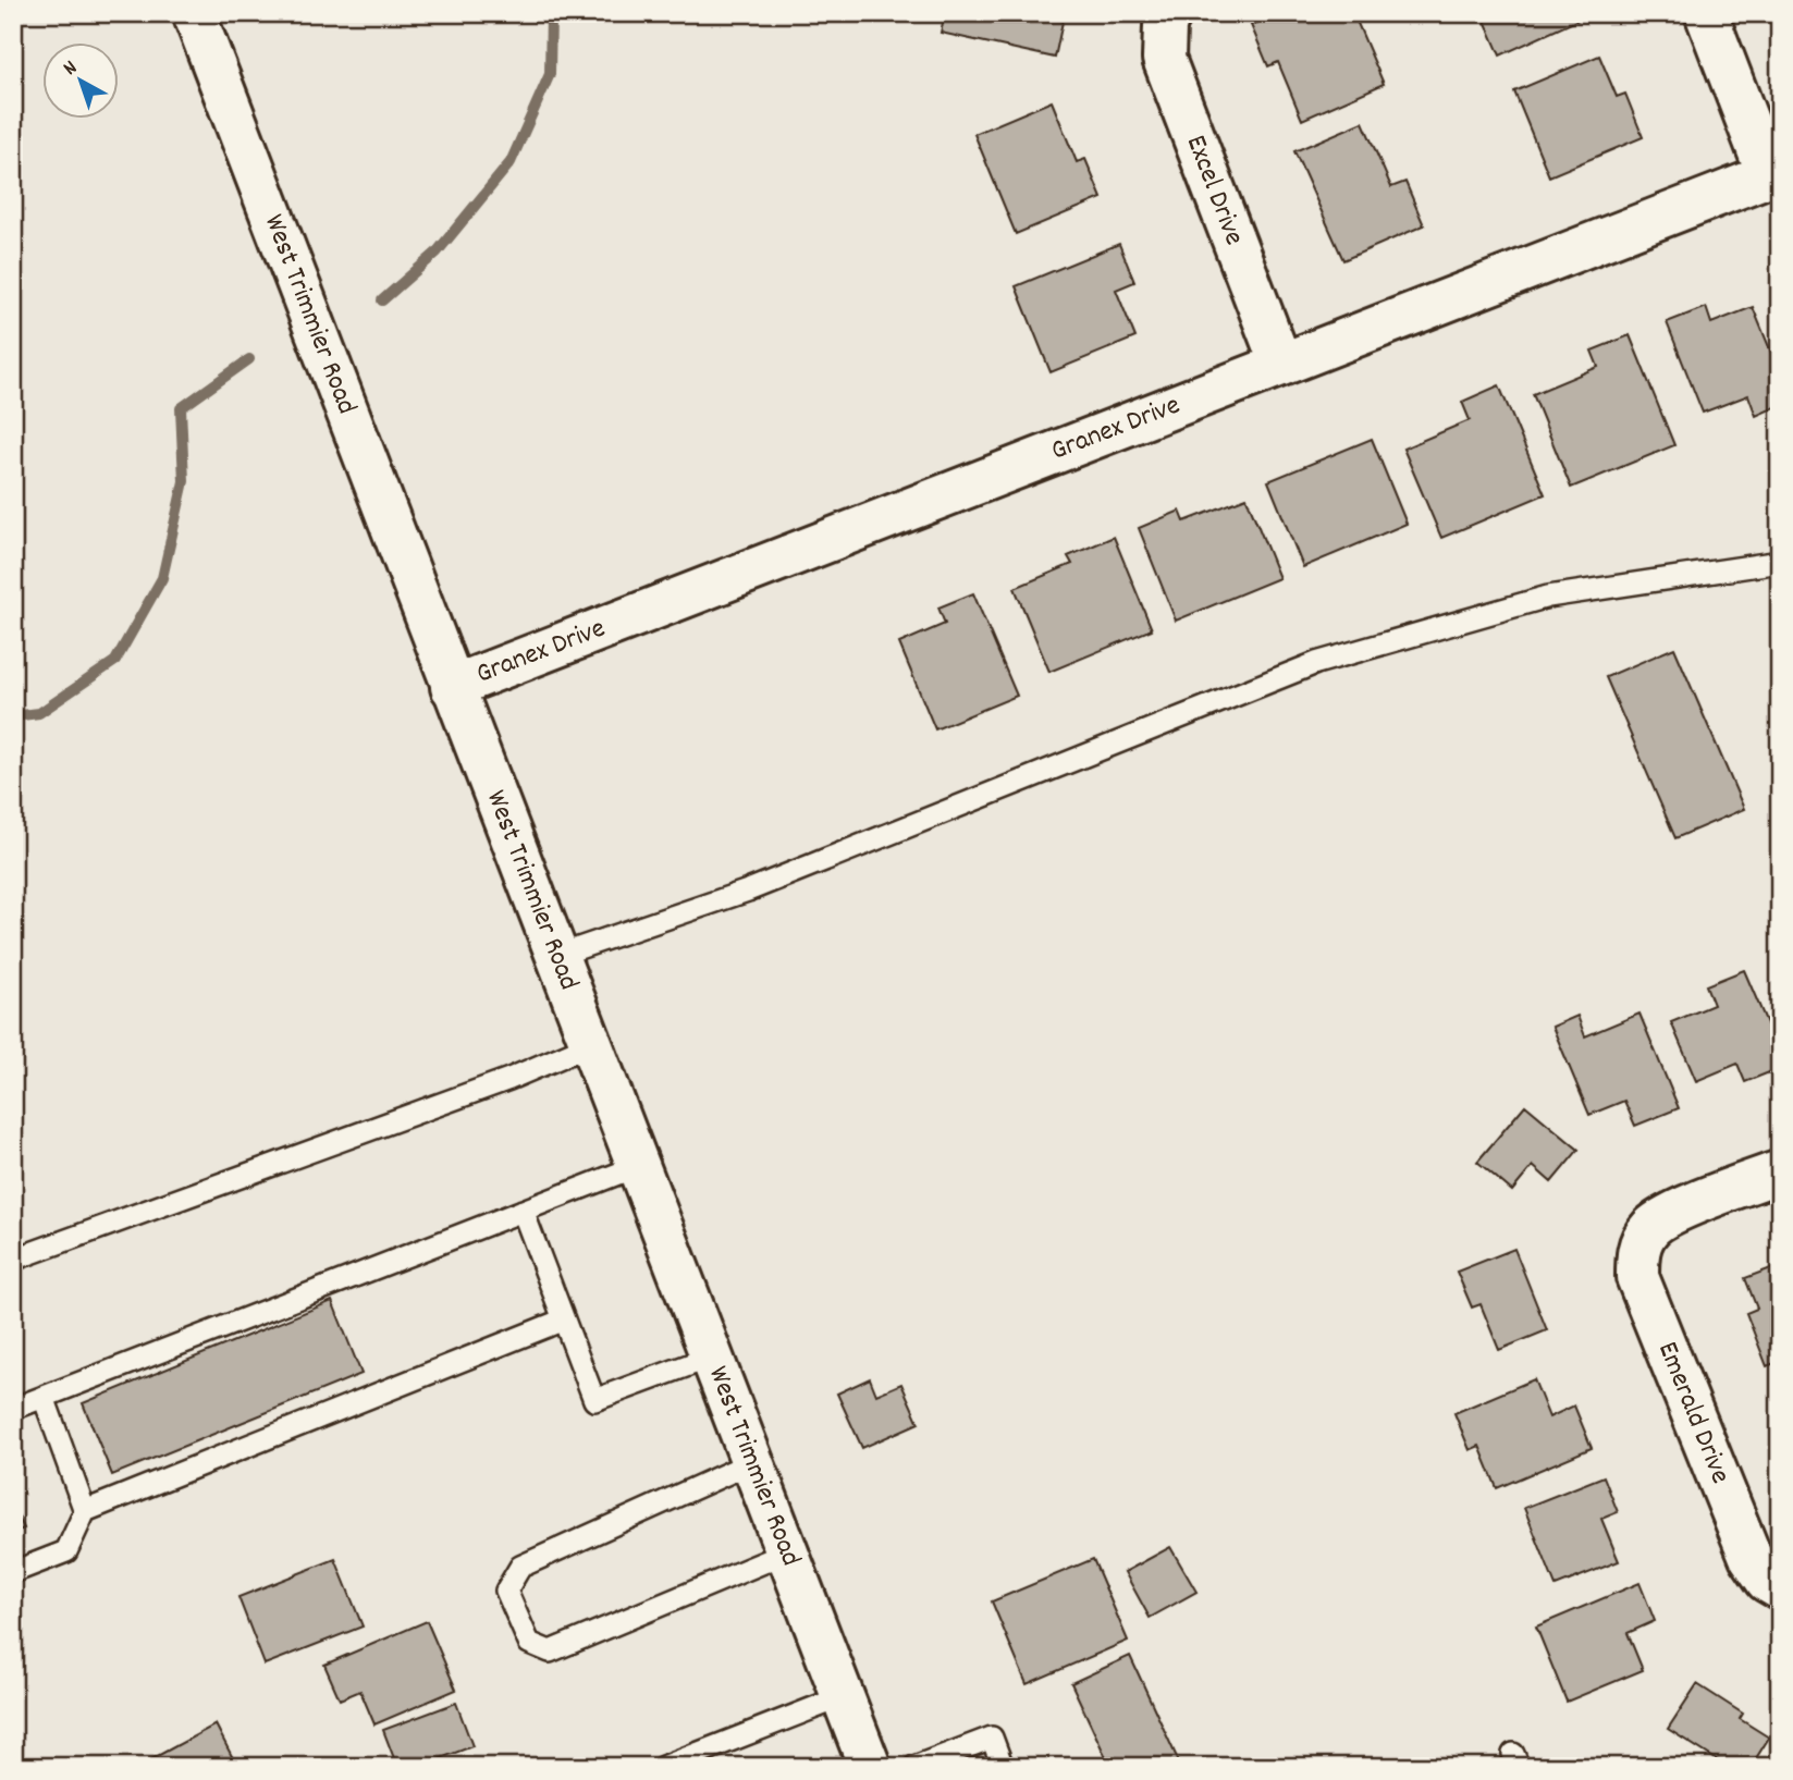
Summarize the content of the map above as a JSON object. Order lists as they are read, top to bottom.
{
  "streets": {
    "street": [
      "Excel Drive",
      "West Trimmier Road",
      "Granex Drive",
      "Emerald Drive"
    ]
  },
  "crossings": [
    ["Excel Drive", "Granex Drive"],
    ["West Trimmier Road", "Granex Drive"]
  ],
  "north": "top left"
}
